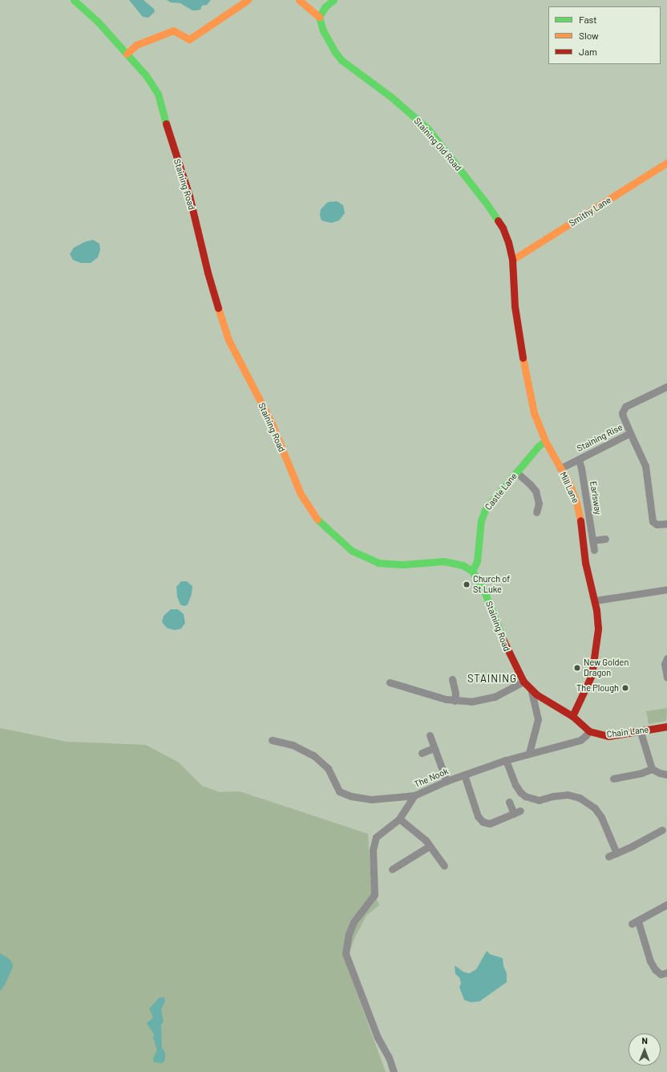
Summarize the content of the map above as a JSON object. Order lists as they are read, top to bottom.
{
  "streets": {
    "street": [
      "Staining Old Road",
      "Staining Road",
      "Smithy Lane",
      "Staining Rise",
      "Mill Lane",
      "Castle Lane",
      "Earlsway",
      "Chain Lane",
      "The Nook"
    ]
  },
  "crossings": [
    ["Staining Old Road", "Smithy Lane"],
    ["Staining Old Road", "Mill Lane"],
    ["Staining Road", "Mill Lane"],
    ["Staining Road", "Castle Lane"],
    ["Staining Road", "Chain Lane"],
    ["Staining Road", "The Nook"],
    ["Smithy Lane", "Mill Lane"],
    ["Staining Rise", "Mill Lane"],
    ["Staining Rise", "Earlsway"],
    ["Mill Lane", "Castle Lane"],
    ["Chain Lane", "The Nook"]
  ],
  "districts": ["STAINING"],
  "places": ["Church of St Luke", "New Golden Dragon", "The Plough"],
  "legend": ["Fast", "Slow", "Jam"],
  "north": "top"
}
